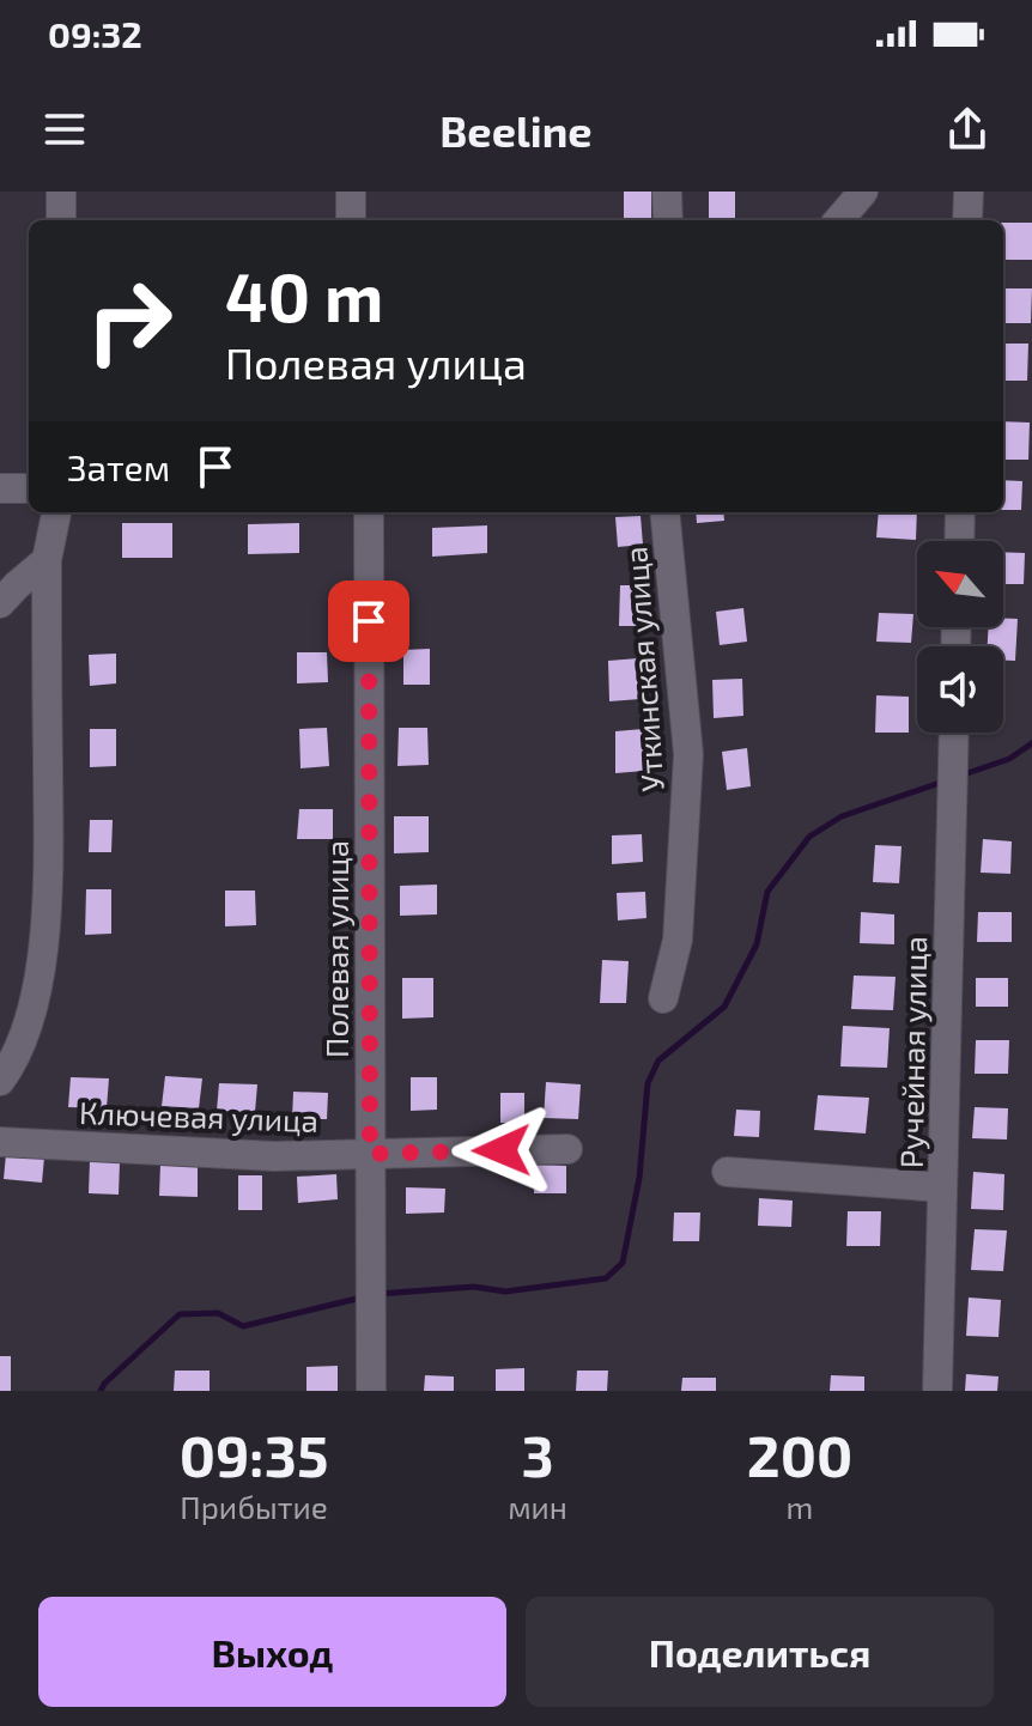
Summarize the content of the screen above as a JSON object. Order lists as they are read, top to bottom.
{
  "streets": {
    "street": [
      "Уткинская улица",
      "Полевая улица",
      "Ручейная улица",
      "Ключевая улица"
    ]
  },
  "crossings": [
    ["Полевая улица", "Ключевая улица"]
  ],
  "north": "top left",
  "page": {
    "status": "09:32",
    "header": "Beeline",
    "turn": ["40 m", "Полевая улица"],
    "then": "Затем",
    "eta": [
      "09:35",
      "Прибытие",
      "3",
      "мин",
      "200",
      "m"
    ],
    "buttons": ["Выход", "Поделиться"]
  }
}
